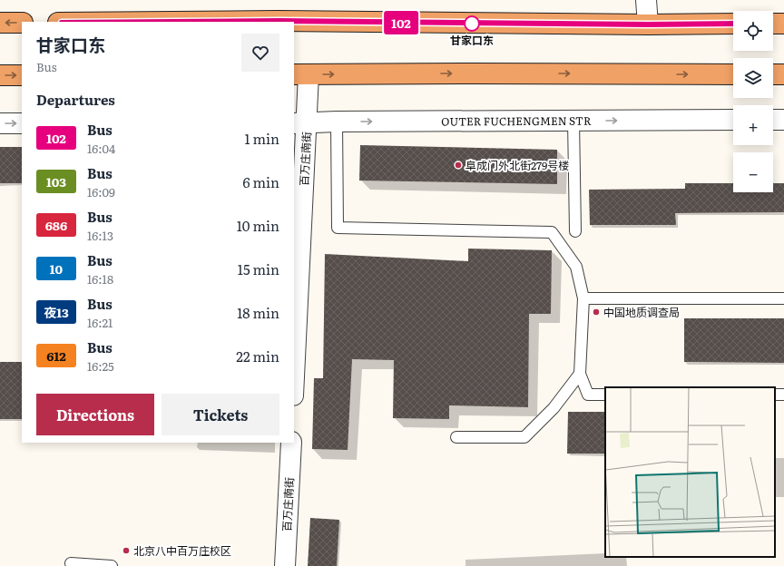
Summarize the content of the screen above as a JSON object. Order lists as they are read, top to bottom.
{
  "streets": {
    "street": ["OUTER FUCHENGMEN STR", "百万庄南街"]
  },
  "crossings": [
    ["OUTER FUCHENGMEN STR", "百万庄南街"]
  ],
  "one_way": ["OUTER FUCHENGMEN STR"],
  "places": [
    "甘家口东",
    "阜成门外北街279号楼",
    "中国地质调查局",
    "北京八中百万庄校区"
  ],
  "lines": ["bus line 102"],
  "page": {
    "on_map": "102",
    "map_buttons": ["+", "−"],
    "heading": [
      ["甘家口东", "Bus"],
      "Departures"
    ],
    "list": [
      {
        "mark": "102",
        "name": "Bus",
        "note": "16:04",
        "value": "1 min"
      },
      {
        "mark": "103",
        "name": "Bus",
        "note": "16:09",
        "value": "6 min"
      },
      {
        "mark": "686",
        "name": "Bus",
        "note": "16:13",
        "value": "10 min"
      },
      {
        "mark": "10",
        "name": "Bus",
        "note": "16:18",
        "value": "15 min"
      },
      {
        "mark": "夜13",
        "name": "Bus",
        "note": "16:21",
        "value": "18 min"
      },
      {
        "mark": "612",
        "name": "Bus",
        "note": "16:25",
        "value": "22 min"
      }
    ],
    "buttons": ["Directions", "Tickets"]
  }
}
